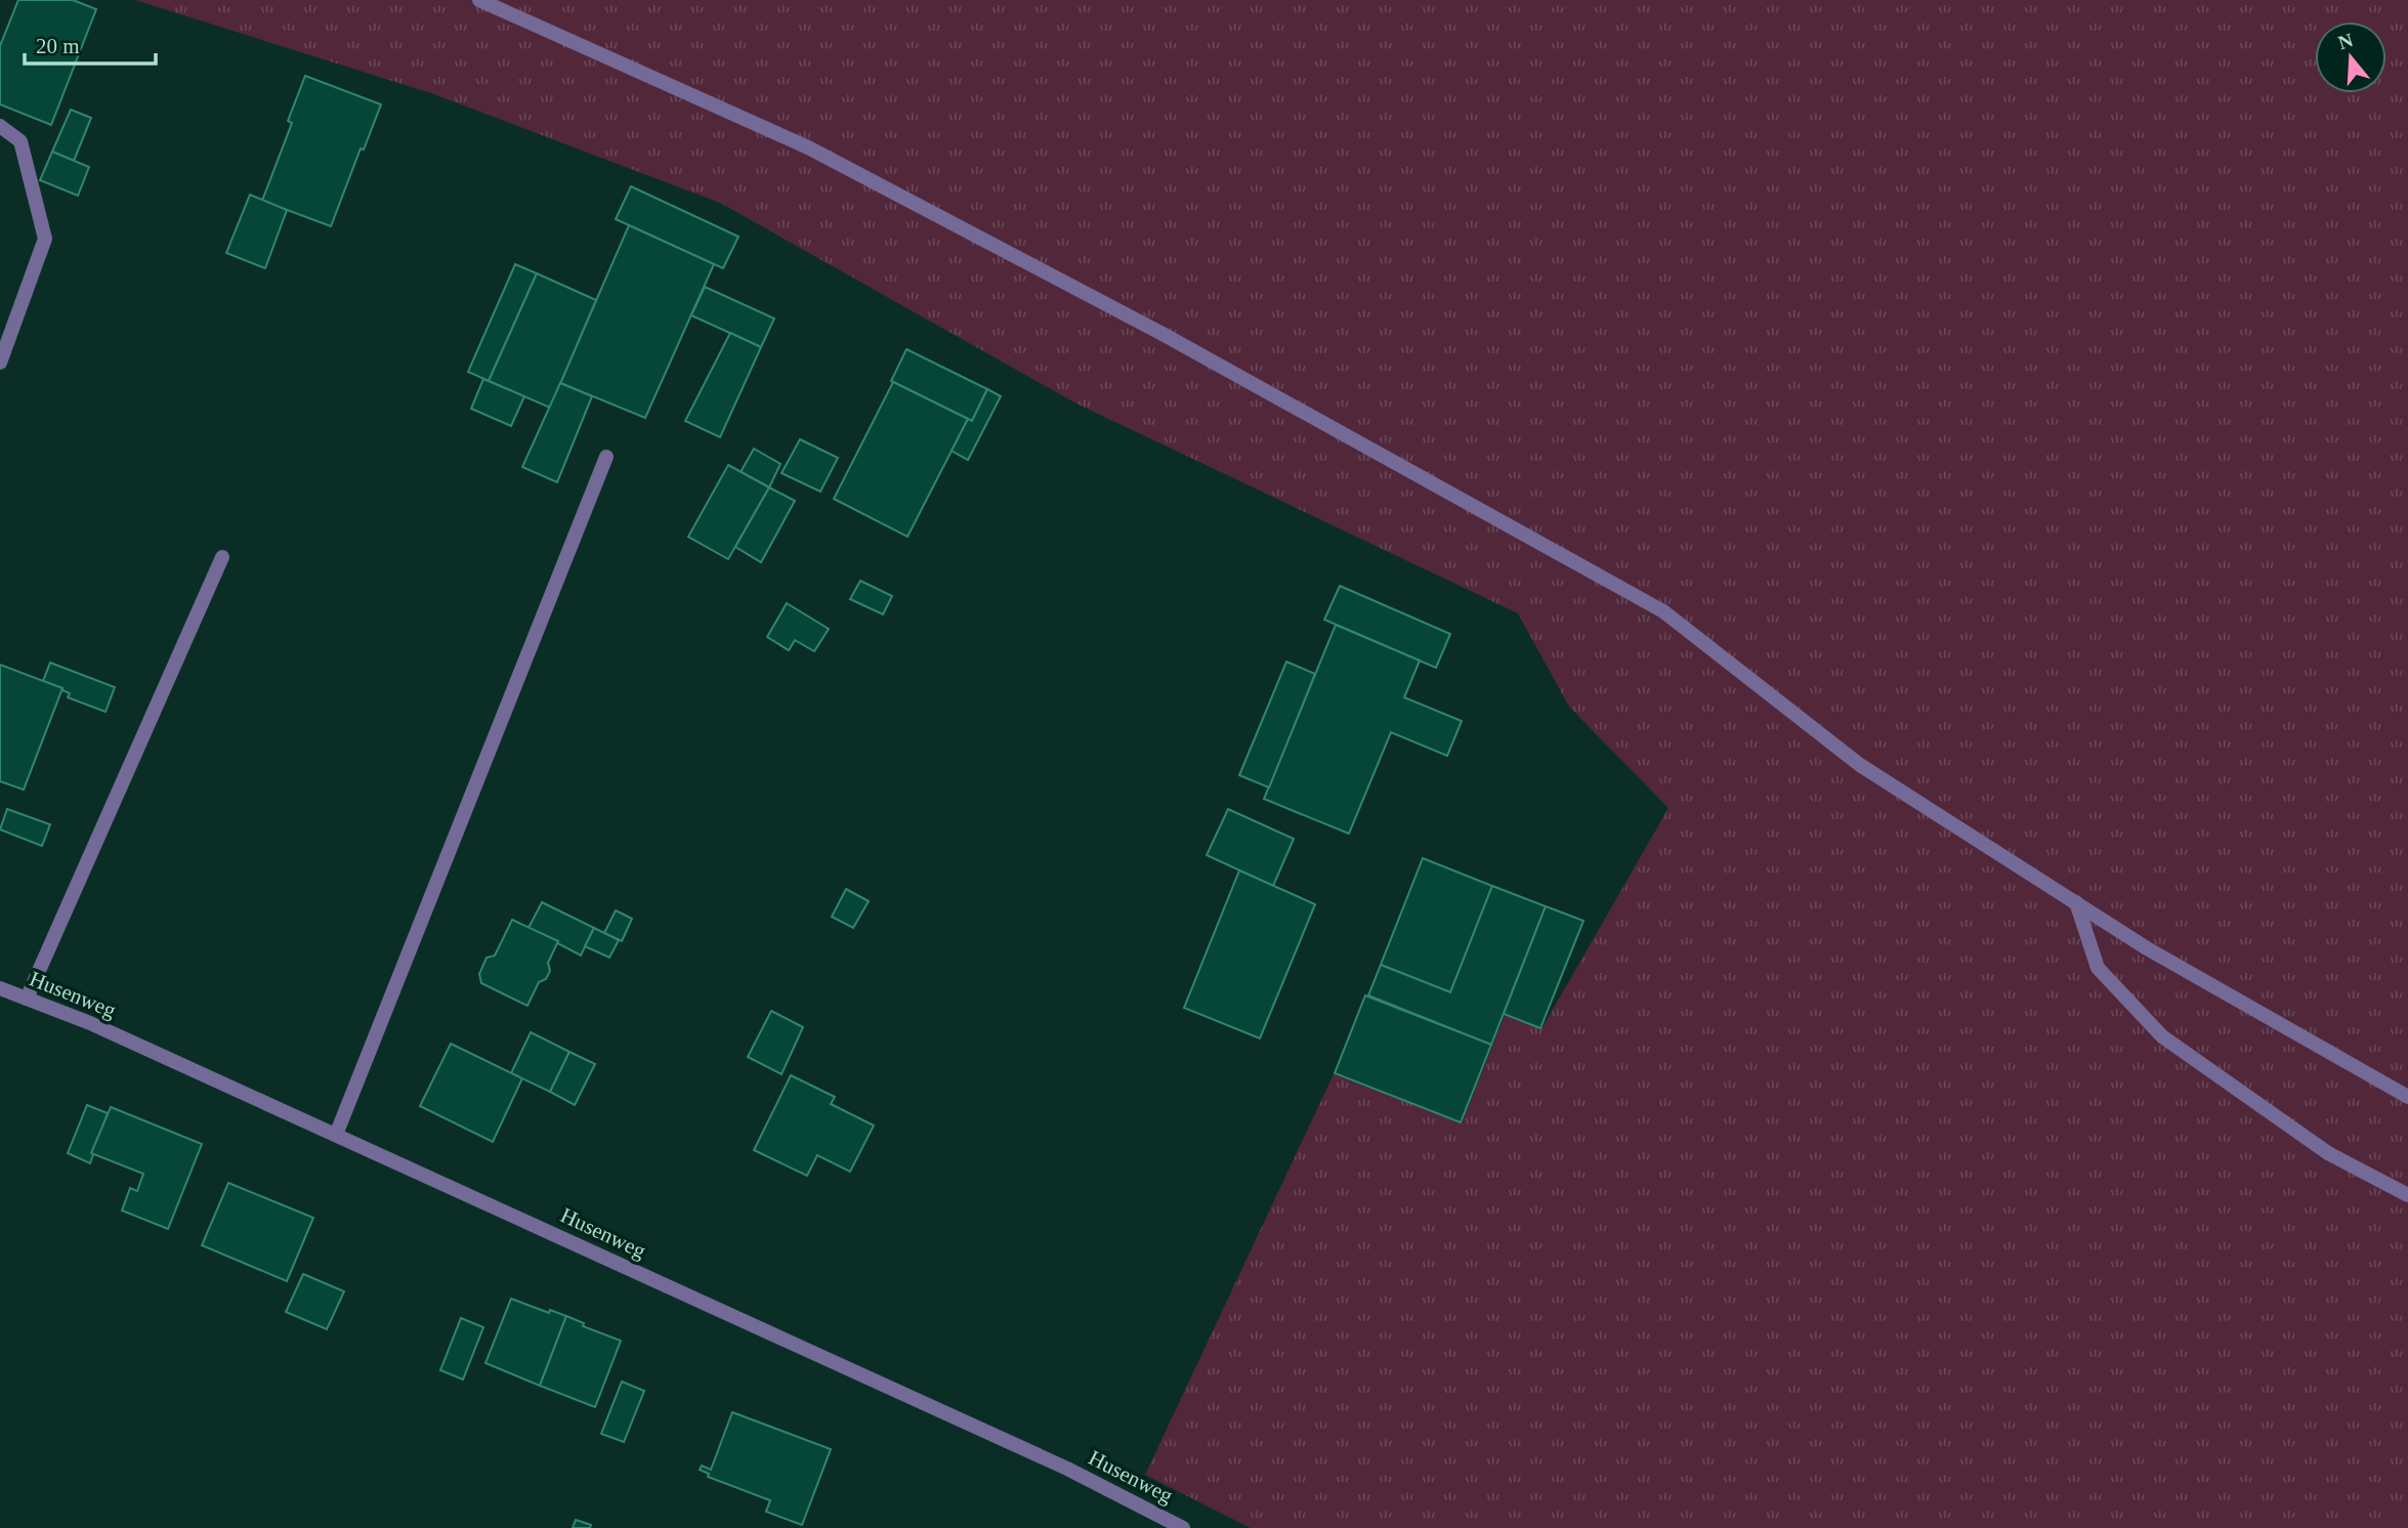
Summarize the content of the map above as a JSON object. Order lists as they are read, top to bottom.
{
  "streets": {
    "street": ["Husenweg"]
  },
  "scale_bar": "20 m",
  "north": "top"
}
